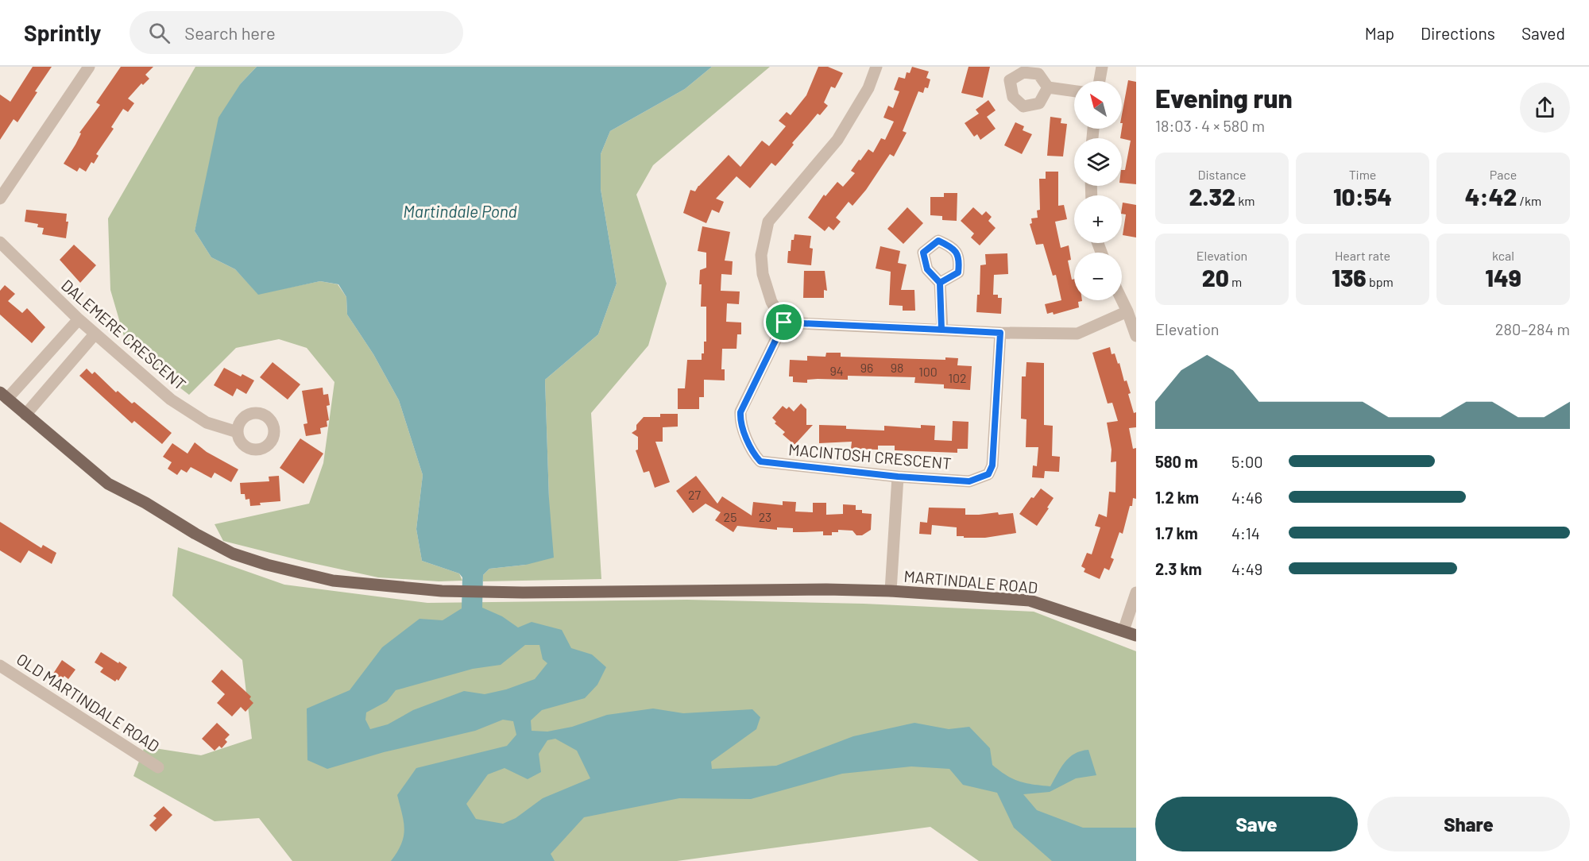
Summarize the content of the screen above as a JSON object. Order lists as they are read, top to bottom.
{
  "streets": {
    "main road": ["MARTINDALE ROAD"],
    "street": ["DALEMERE CRESCENT", "MACINTOSH CRESCENT", "OLD MARTINDALE ROAD"]
  },
  "water": ["Martindale Pond"],
  "house_numbers": [
    "96",
    "98",
    "94",
    "100",
    "102",
    "27",
    "25",
    "23"
  ],
  "north": "top left",
  "page": {
    "header": "Sprintly",
    "search": "Search here",
    "nav": ["Map", "Directions", "Saved"],
    "heading": ["Evening run", "18:03 · 4 × 580 m"],
    "map_buttons": ["+", "−"],
    "stats": [
      ["Distance", "2.32 km"],
      ["Time", "10:54"],
      ["Pace", "4:42 /km"],
      ["Elevation", "20 m"],
      ["Heart rate", "136 bpm"],
      ["kcal", "149"]
    ],
    "chart": ["Elevation", "280–284 m"],
    "list": [
      {
        "name": "580 m",
        "note": "5:00"
      },
      {
        "name": "1.2 km",
        "note": "4:46"
      },
      {
        "name": "1.7 km",
        "note": "4:14"
      },
      {
        "name": "2.3 km",
        "note": "4:49"
      }
    ],
    "buttons": ["Save", "Share"]
  }
}
